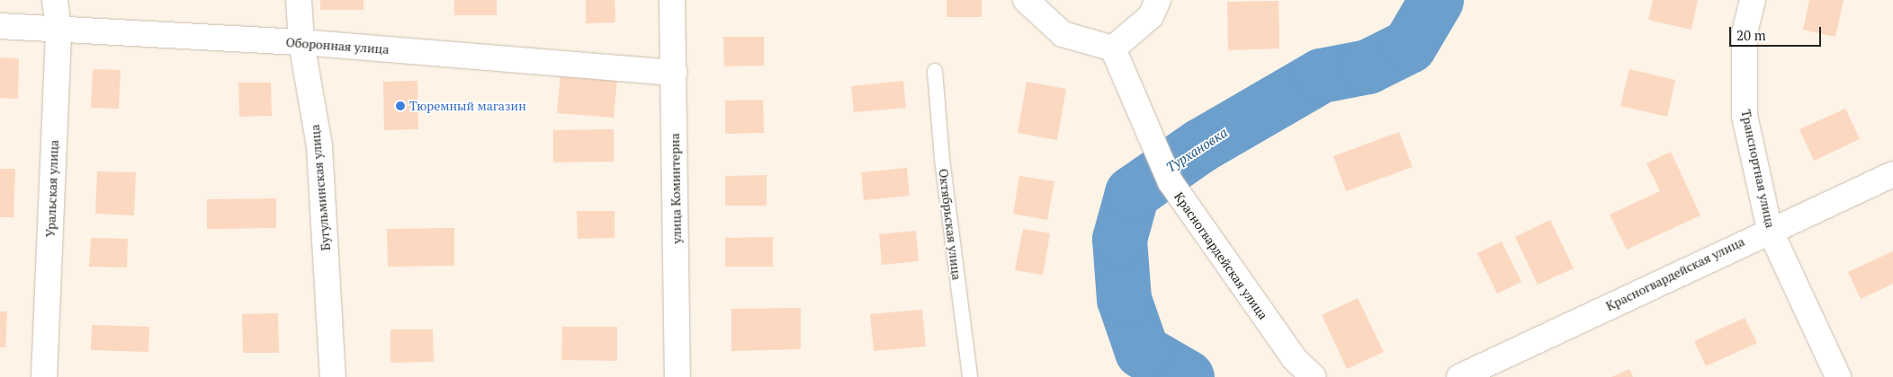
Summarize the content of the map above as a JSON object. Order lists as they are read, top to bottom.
{
  "streets": {
    "street": [
      "Оборонная улица",
      "Транспортная улица",
      "Бугульминская улица",
      "Уральская улица",
      "улица Коминтерна",
      "Красногвардейская улица"
    ],
    "lane": ["Октябрьская улица"]
  },
  "crossings": [
    ["Оборонная улица", "Бугульминская улица"],
    ["Оборонная улица", "Уральская улица"],
    ["Оборонная улица", "улица Коминтерна"],
    ["Транспортная улица", "Красногвардейская улица"]
  ],
  "water": ["Турхановка"],
  "places": ["Тюремный магазин"],
  "scale_bar": "20 m"
}
